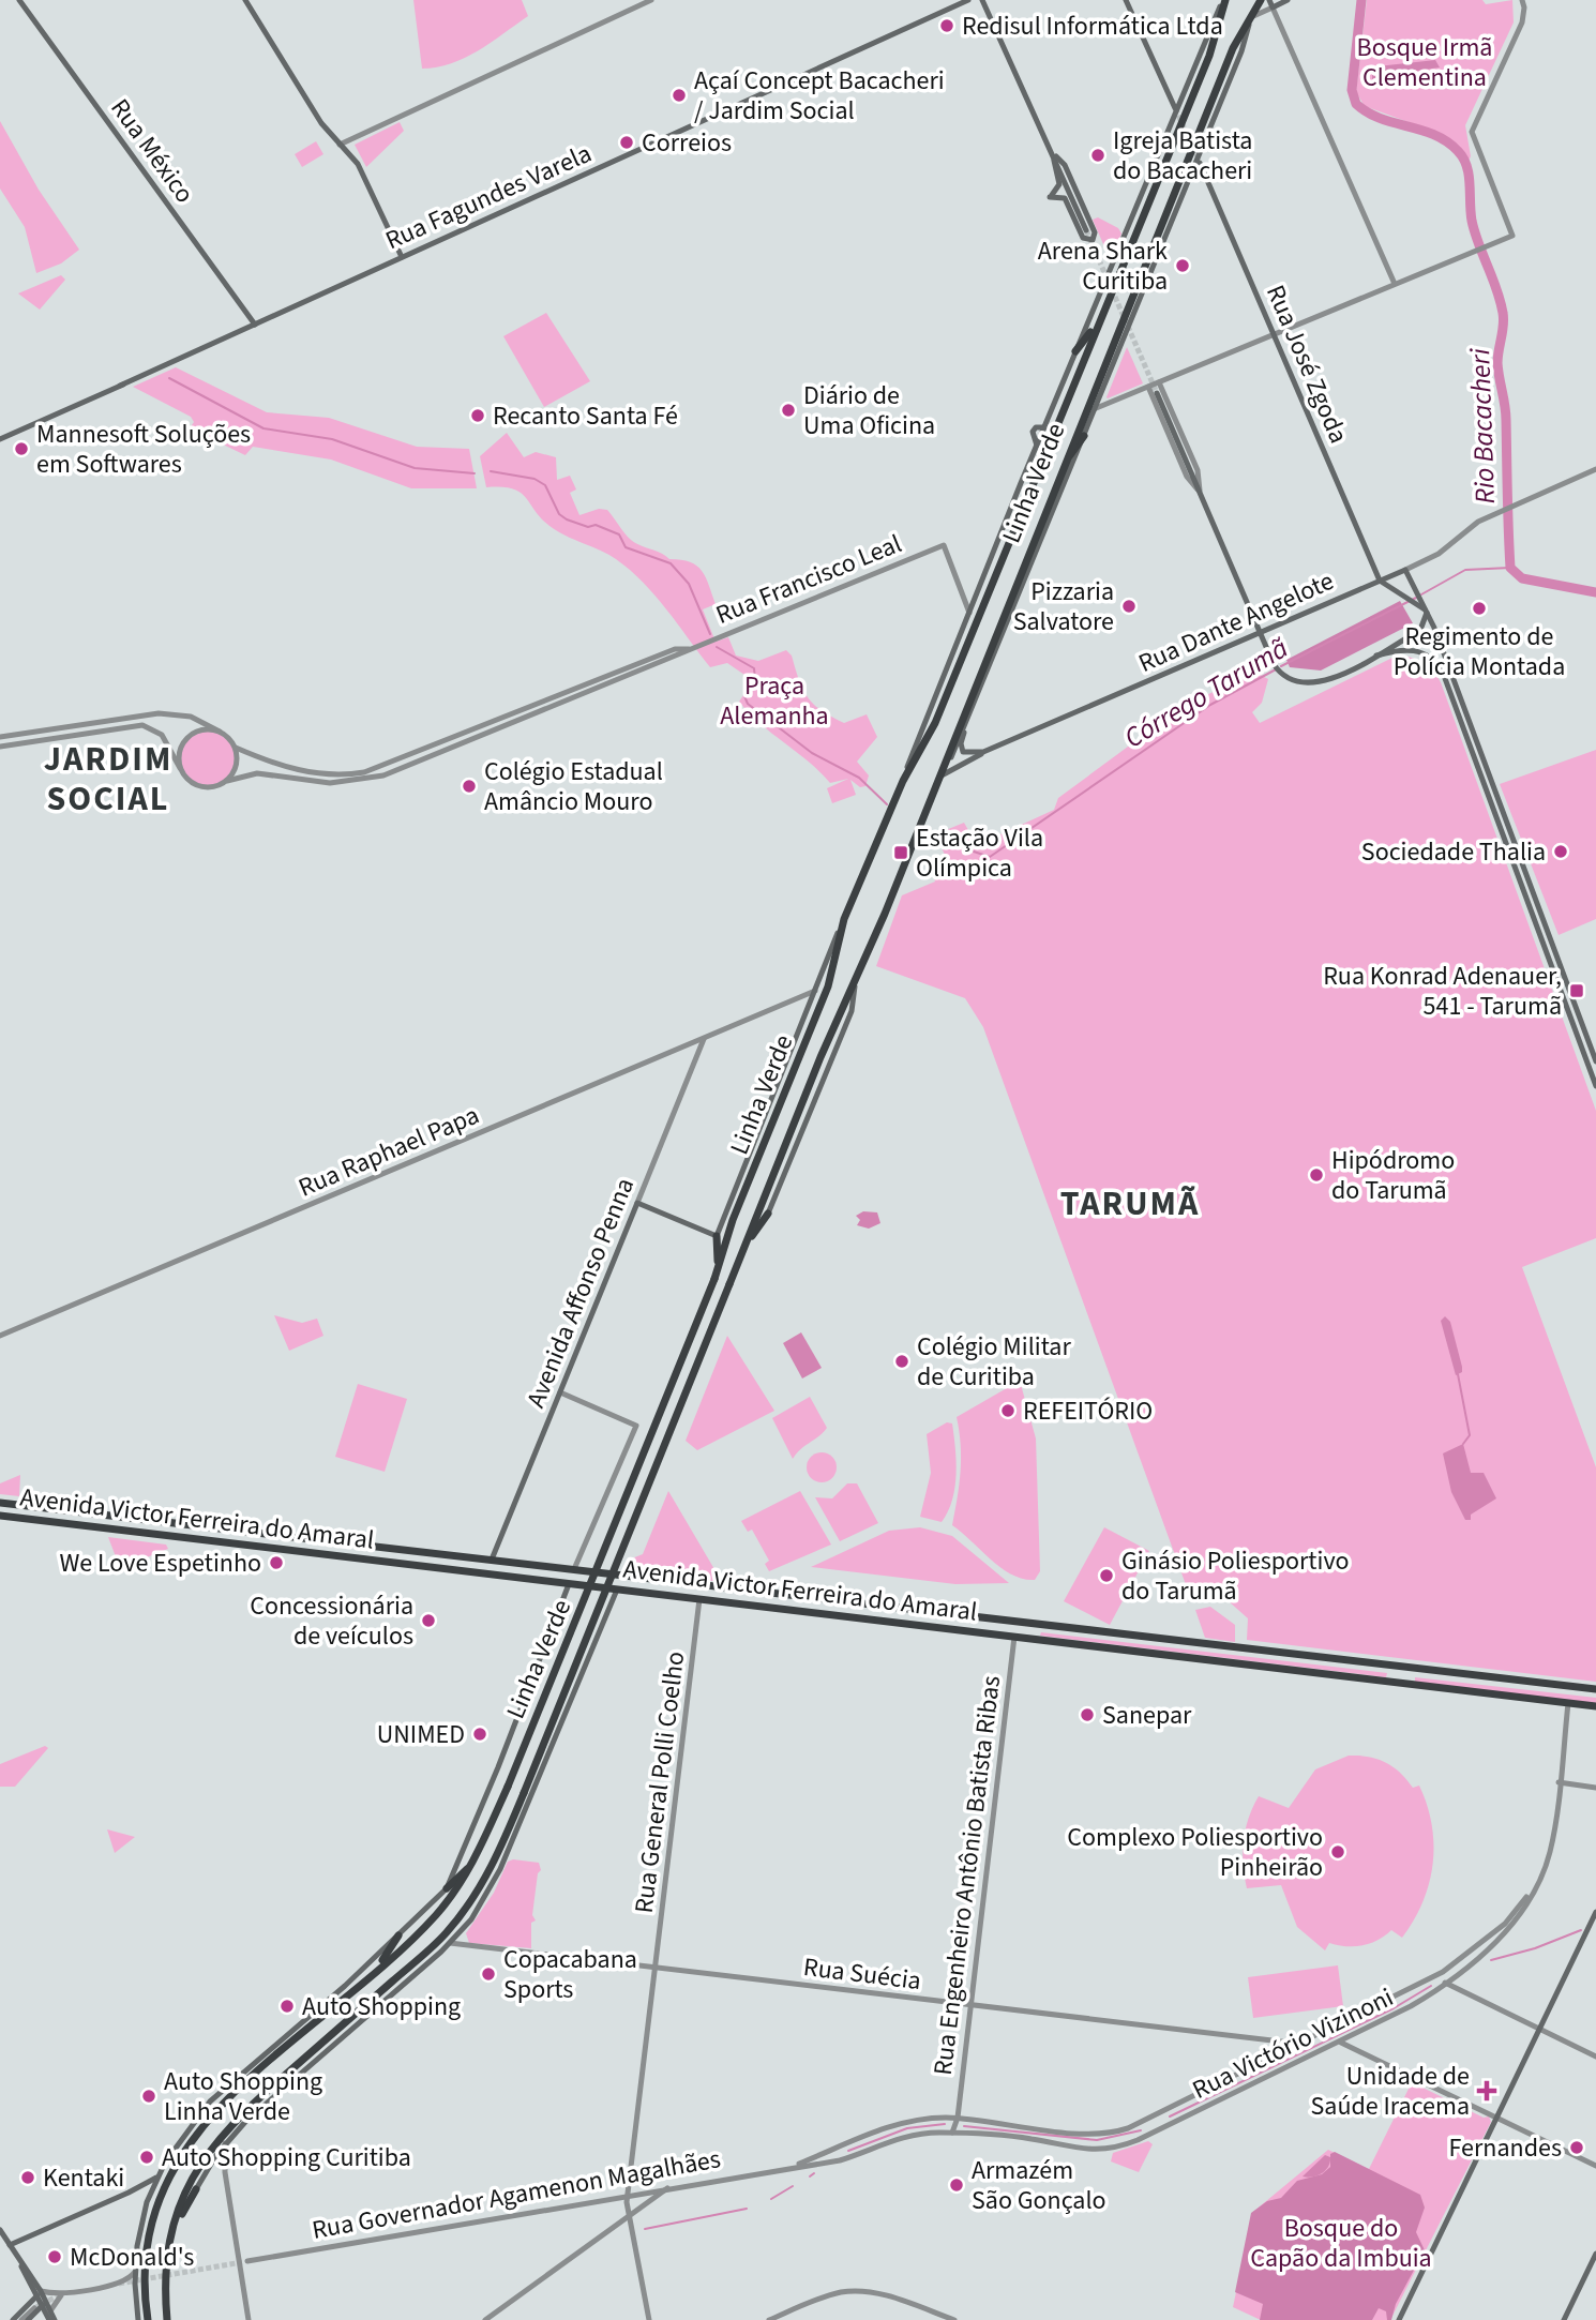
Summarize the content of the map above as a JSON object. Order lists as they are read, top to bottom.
{
  "streets": {
    "highway": ["Linha Verde", "Avenida Victor Ferreira do Amaral"],
    "main road": [
      "Rua México",
      "Rua Fagundes Varela",
      "Rua José Zgoda",
      "Rua Dante Angelote",
      "Avenida Affonso Penna"
    ],
    "street": [
      "Rua Francisco Leal",
      "Rua Raphael Papa",
      "Rua General Polli Coelho",
      "Rua Engenheiro Antônio Batista Ribas",
      "Rua Suécia",
      "Rua Victório Vizinoni",
      "Rua Governador Agamenon Magalhães"
    ]
  },
  "crossings": [
    ["Rua México", "Rua Fagundes Varela"],
    ["Rua José Zgoda", "Rua Dante Angelote"],
    ["Linha Verde", "Rua Raphael Papa"],
    ["Linha Verde", "Avenida Affonso Penna"],
    ["Linha Verde", "Avenida Victor Ferreira do Amaral"],
    ["Linha Verde", "Rua Suécia"],
    ["Rua Raphael Papa", "Avenida Affonso Penna"],
    ["Avenida Affonso Penna", "Avenida Victor Ferreira do Amaral"],
    ["Avenida Victor Ferreira do Amaral", "Rua General Polli Coelho"],
    ["Avenida Victor Ferreira do Amaral", "Rua Engenheiro Antônio Batista Ribas"],
    ["Rua General Polli Coelho", "Rua Suécia"],
    ["Rua General Polli Coelho", "Rua Governador Agamenon Magalhães"],
    ["Rua Engenheiro Antônio Batista Ribas", "Rua Suécia"],
    ["Rua Engenheiro Antônio Batista Ribas", "Rua Governador Agamenon Magalhães"],
    ["Rua Suécia", "Rua Victório Vizinoni"],
    ["Rua Victório Vizinoni", "Rua Governador Agamenon Magalhães"]
  ],
  "districts": ["JARDIM SOCIAL", "TARUMÃ"],
  "water": ["Rio Bacacheri", "Córrego Tarumã"],
  "parks": ["Bosque Irmã Clementina", "Praça Alemanha", "Bosque do Capão da Imbuia"],
  "places": {
    "other": [
      "Redisul Informática Ltda",
      "Açaí Concept Bacacheri / Jardim Social",
      "Correios",
      "Igreja Batista do Bacacheri",
      "Arena Shark Curitiba",
      "Diário de Uma Oficina",
      "Recanto Santa Fé",
      "Mannesoft Soluções em Softwares",
      "Pizzaria Salvatore",
      "Regimento de Polícia Montada",
      "Colégio Estadual Amâncio Mouro",
      "Sociedade Thalia",
      "Hipódromo do Tarumã",
      "Colégio Militar de Curitiba",
      "REFEITÓRIO",
      "We Love Espetinho",
      "Ginásio Poliesportivo do Tarumã",
      "Concessionária de veículos",
      "Sanepar",
      "UNIMED",
      "Complexo Poliesportivo Pinheirão",
      "Copacabana Sports",
      "Auto Shopping",
      "Auto Shopping Linha Verde",
      "Fernandes",
      "Auto Shopping Curitiba",
      "Kentaki",
      "Armazém São Gonçalo",
      "McDonald's"
    ],
    "transit": ["Estação Vila Olímpica", "Rua Konrad Adenauer, 541 - Tarumã"],
    "health": ["Unidade de Saúde Iracema"]
  }
}
